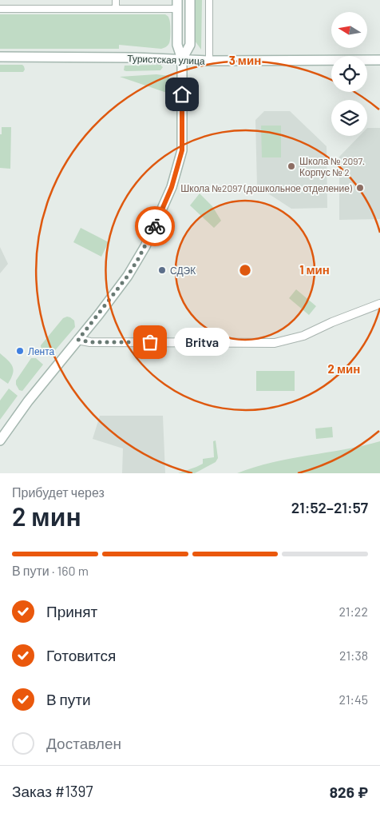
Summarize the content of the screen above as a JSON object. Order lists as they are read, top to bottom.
{
  "streets": {
    "main road": ["Туристская улица"]
  },
  "places": [
    "Школа № 2097. Корпус № 2",
    "Школа №2097 (дошкольное отделение)",
    "СДЭК",
    "Britva",
    "Лента"
  ],
  "north": "left",
  "page": {
    "bubble": "Britva",
    "heading": ["2 мин", "Прибудет через", "21:52–21:57"],
    "panel": ["Заказ #1397", "826 ₽"],
    "bar": "В пути · 160 m",
    "list": [
      ["Принят", "21:22"],
      ["Готовится", "21:38"],
      ["В пути", "21:45"],
      "Доставлен"
    ]
  },
  "rings": ["3 мин", "1 мин", "2 мин"]
}
